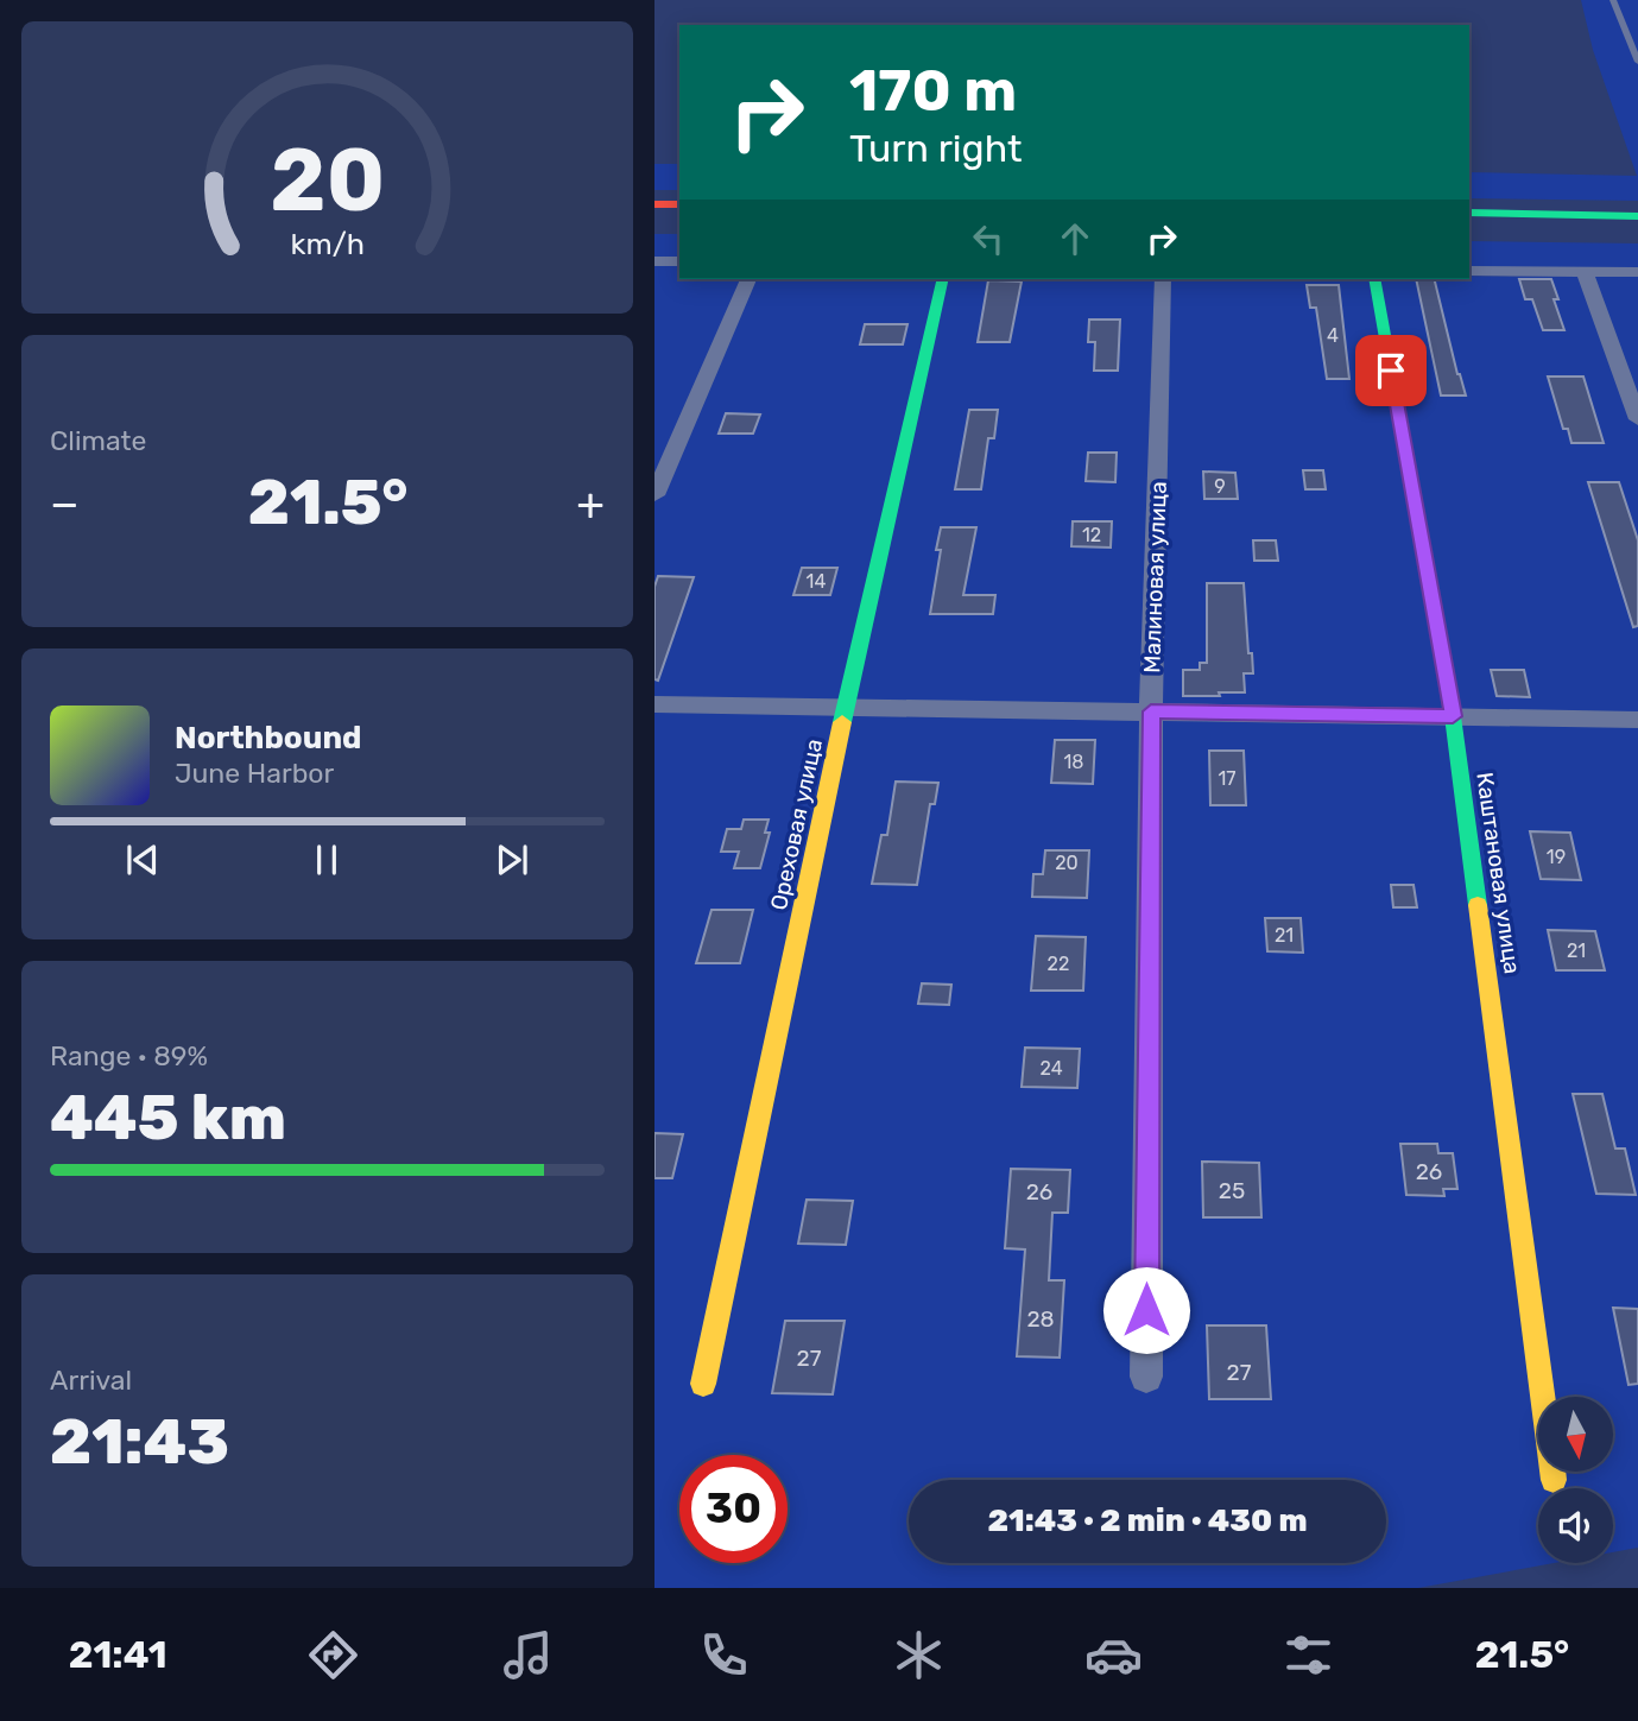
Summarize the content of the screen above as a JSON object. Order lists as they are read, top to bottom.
{
  "streets": {
    "street": ["Малиновая улица", "Ореховая улица", "Каштановая улица"]
  },
  "house_numbers": [
    "4",
    "9",
    "12",
    "14",
    "18",
    "17",
    "19",
    "20",
    "21",
    "21",
    "22",
    "24",
    "26",
    "25",
    "26",
    "28",
    "27",
    "27"
  ],
  "north": "bottom",
  "page": {
    "turn": ["170 m", "Turn right"],
    "tile": [
      "Climate",
      ["Range · 89%", "445 km"],
      ["Arrival", "21:43"]
    ],
    "heat": ["−", "21.5°", "+"],
    "song": ["Northbound", "June Harbor"],
    "limit": "30",
    "trip": "21:43 · 2 min · 430 m",
    "tabs": ["21:41", "21.5°"],
    "gauge": ["20", "km/h"]
  }
}
